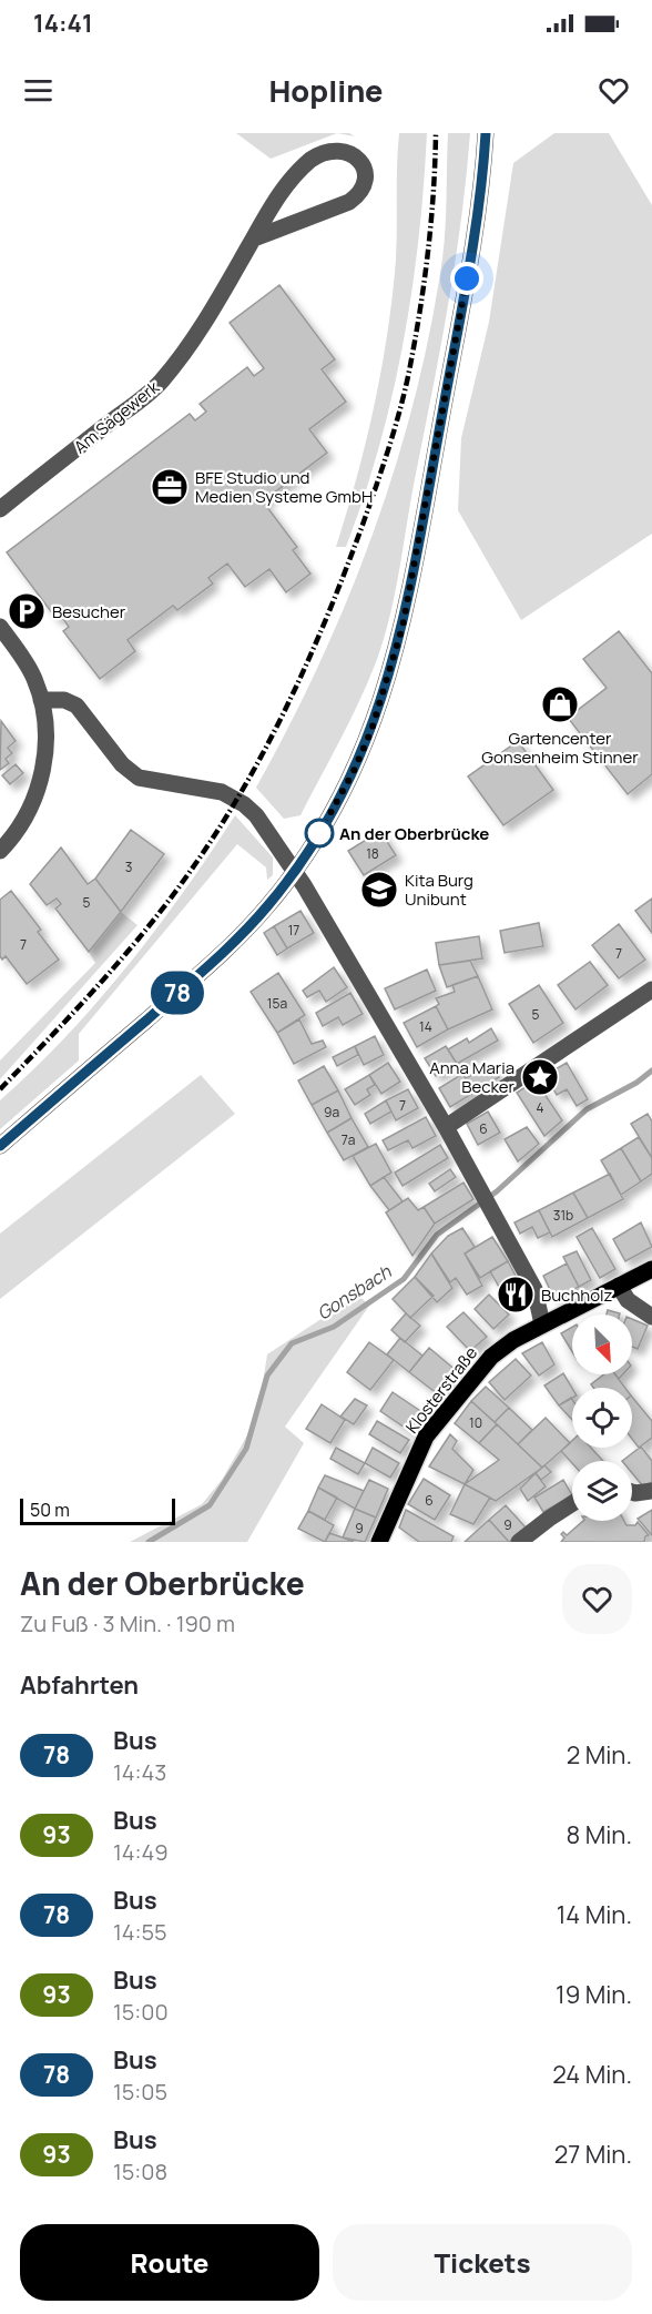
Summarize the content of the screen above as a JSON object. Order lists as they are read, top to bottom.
{
  "streets": {
    "main road": ["Klosterstraße"],
    "street": ["Am Sägewerk"]
  },
  "water": ["Gonsbach"],
  "places": {
    "office": ["BFE Studio und Medien Systeme GmbH"],
    "parking": ["Besucher"],
    "shop": ["Gartencenter Gonsenheim Stinner"],
    "other": ["An der Oberbrücke"],
    "school or university": ["Kita Burg Unibunt"],
    "place": ["Anna Maria Becker"],
    "restaurant": ["Buchholz"]
  },
  "lines": ["bus line 78"],
  "house_numbers": [
    "18",
    "3",
    "5",
    "17",
    "7",
    "7",
    "15a",
    "5",
    "14",
    "7",
    "4",
    "9a",
    "6",
    "7a",
    "31b",
    "10",
    "6",
    "9",
    "9"
  ],
  "scale_bar": "50 m",
  "north": "bottom right",
  "page": {
    "status": "14:41",
    "header": "Hopline",
    "on_map": "78",
    "scale": "50 m",
    "heading": [
      ["An der Oberbrücke", "Zu Fuß · 3 Min. · 190 m"],
      "Abfahrten"
    ],
    "list": [
      {
        "mark": "78",
        "name": "Bus",
        "note": "14:43",
        "value": "2 Min."
      },
      {
        "mark": "93",
        "name": "Bus",
        "note": "14:49",
        "value": "8 Min."
      },
      {
        "mark": "78",
        "name": "Bus",
        "note": "14:55",
        "value": "14 Min."
      },
      {
        "mark": "93",
        "name": "Bus",
        "note": "15:00",
        "value": "19 Min."
      },
      {
        "mark": "78",
        "name": "Bus",
        "note": "15:05",
        "value": "24 Min."
      },
      {
        "mark": "93",
        "name": "Bus",
        "note": "15:08",
        "value": "27 Min."
      }
    ],
    "buttons": ["Route", "Tickets"]
  }
}
